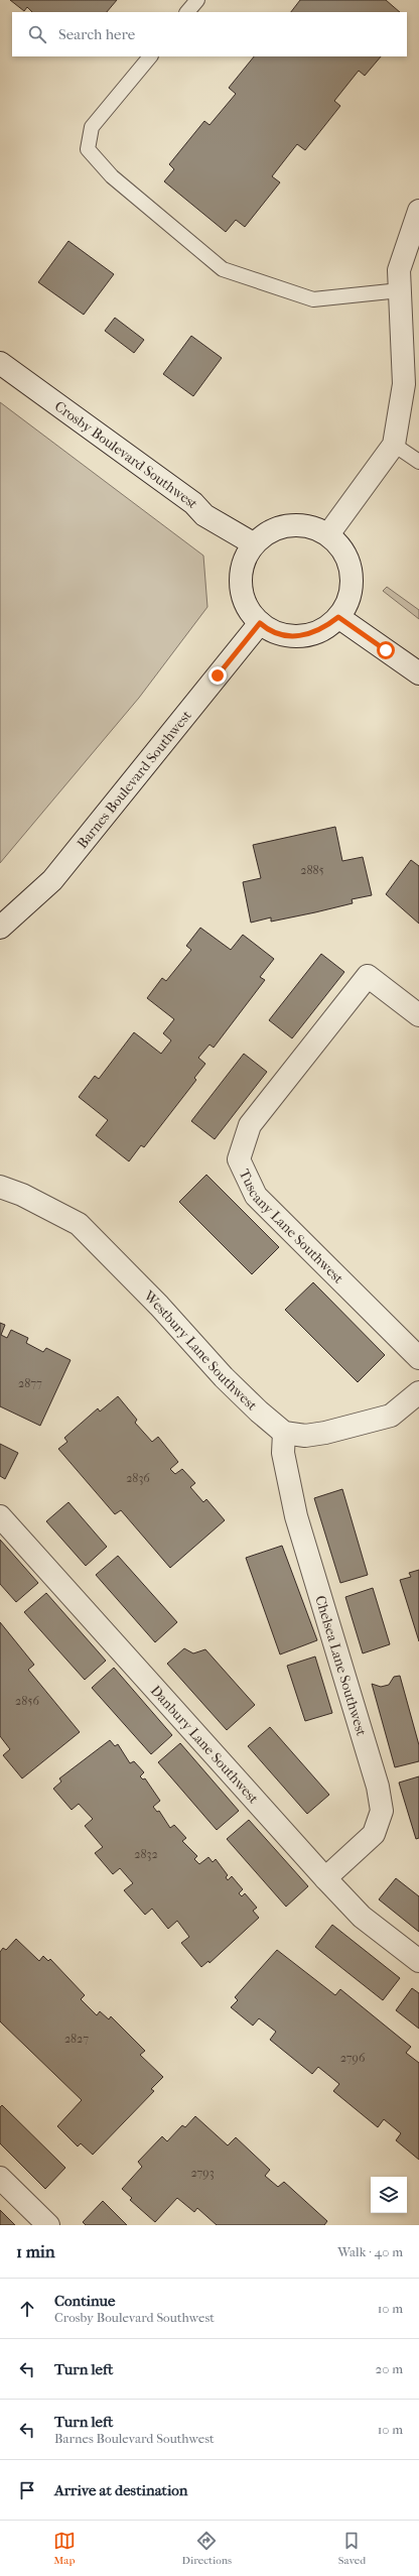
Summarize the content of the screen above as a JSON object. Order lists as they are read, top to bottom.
{
  "streets": {
    "street": [
      "Crosby Boulevard Southwest",
      "Barnes Boulevard Southwest",
      "Tuscany Lane Southwest",
      "Westbury Lane Southwest",
      "Chelsea Lane Southwest",
      "Danbury Lane Southwest"
    ]
  },
  "crossings": [
    ["Crosby Boulevard Southwest", "Barnes Boulevard Southwest"],
    ["Westbury Lane Southwest", "Chelsea Lane Southwest"],
    ["Chelsea Lane Southwest", "Danbury Lane Southwest"]
  ],
  "house_numbers": [
    "2885",
    "2877",
    "2836",
    "2856",
    "2832",
    "2827",
    "2796",
    "2793"
  ],
  "page": {
    "search": "Search here",
    "heading": ["1 min", "Walk · 40 m"],
    "list": [
      ["Continue", "Crosby Boulevard Southwest", "10 m"],
      ["Turn left", "20 m"],
      ["Turn left", "Barnes Boulevard Southwest", "10 m"],
      "Arrive at destination"
    ],
    "nav": ["Map", "Directions", "Saved"]
  }
}
